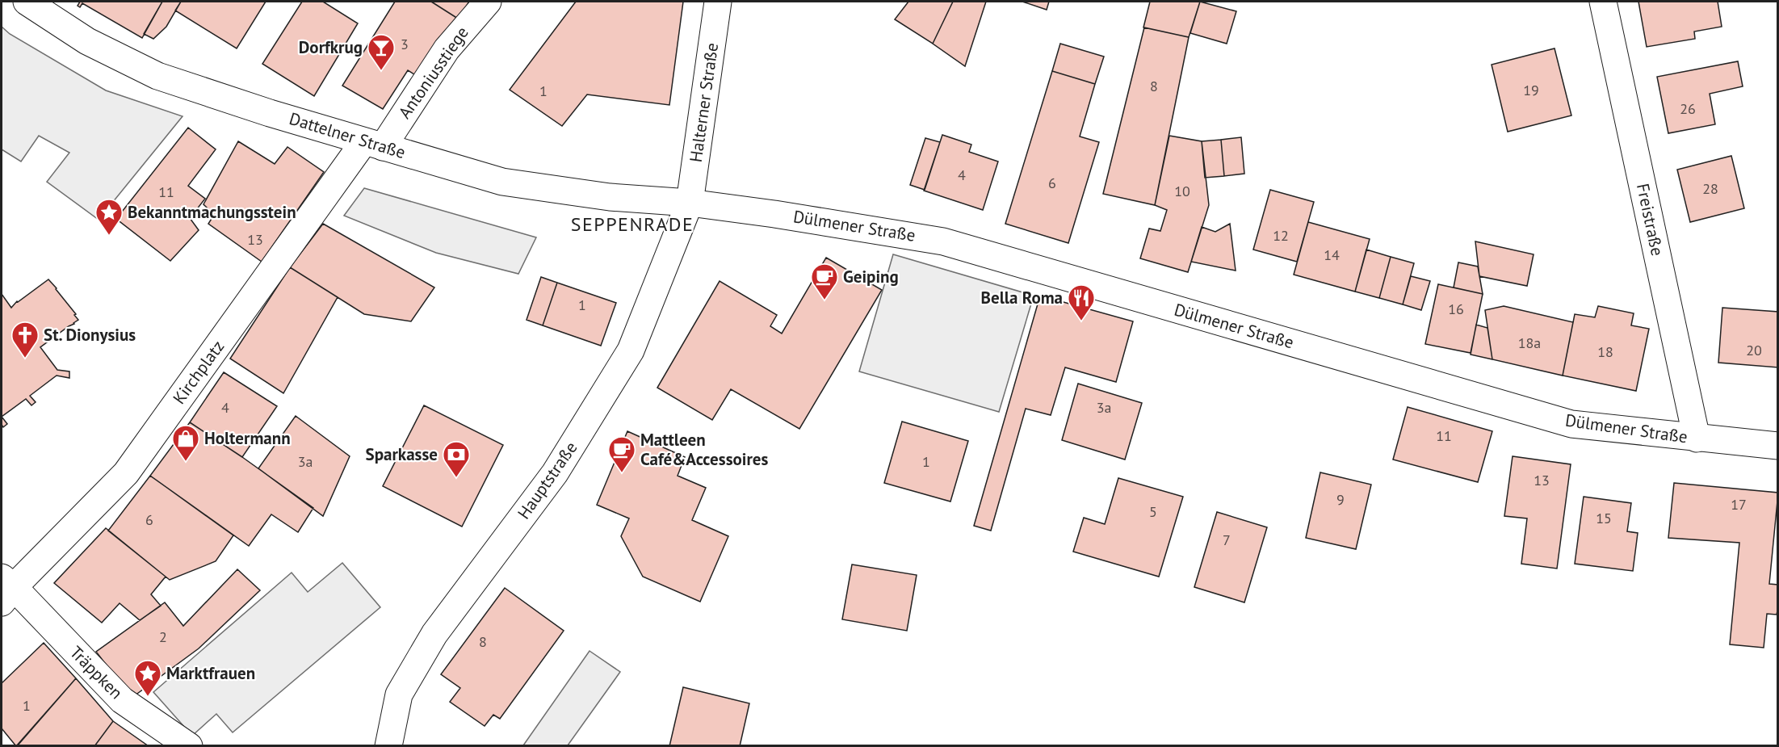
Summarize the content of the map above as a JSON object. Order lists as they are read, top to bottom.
{
  "streets": {
    "street": [
      "Antoniusstiege",
      "Halterner Straße",
      "Dattelner Straße",
      "Freistraße",
      "Dülmener Straße",
      "Kirchplatz",
      "Hauptstraße",
      "Träppken"
    ]
  },
  "crossings": [
    ["Antoniusstiege", "Dattelner Straße"],
    ["Antoniusstiege", "Kirchplatz"],
    ["Halterner Straße", "Dattelner Straße"],
    ["Halterner Straße", "Dülmener Straße"],
    ["Halterner Straße", "Hauptstraße"],
    ["Dattelner Straße", "Dülmener Straße"],
    ["Dattelner Straße", "Kirchplatz"],
    ["Dattelner Straße", "Hauptstraße"],
    ["Freistraße", "Dülmener Straße"],
    ["Dülmener Straße", "Hauptstraße"],
    ["Kirchplatz", "Träppken"]
  ],
  "districts": ["SEPPENRADE"],
  "places": {
    "bar": ["Dorfkrug"],
    "place": ["Bekanntmachungsstein", "Marktfrauen"],
    "cafe": ["Geiping", "Mattleen Café&Accessoires"],
    "restaurant": ["Bella Roma"],
    "church": ["St. Dionysius"],
    "shop": ["Holtermann"],
    "bank": ["Sparkasse"]
  },
  "house_numbers": [
    "3",
    "8",
    "19",
    "1",
    "26",
    "4",
    "6",
    "28",
    "10",
    "11",
    "12",
    "13",
    "14",
    "1",
    "16",
    "18a",
    "20",
    "18",
    "4",
    "3a",
    "11",
    "3a",
    "1",
    "13",
    "9",
    "17",
    "5",
    "15",
    "6",
    "7",
    "2",
    "8",
    "1"
  ]
}
